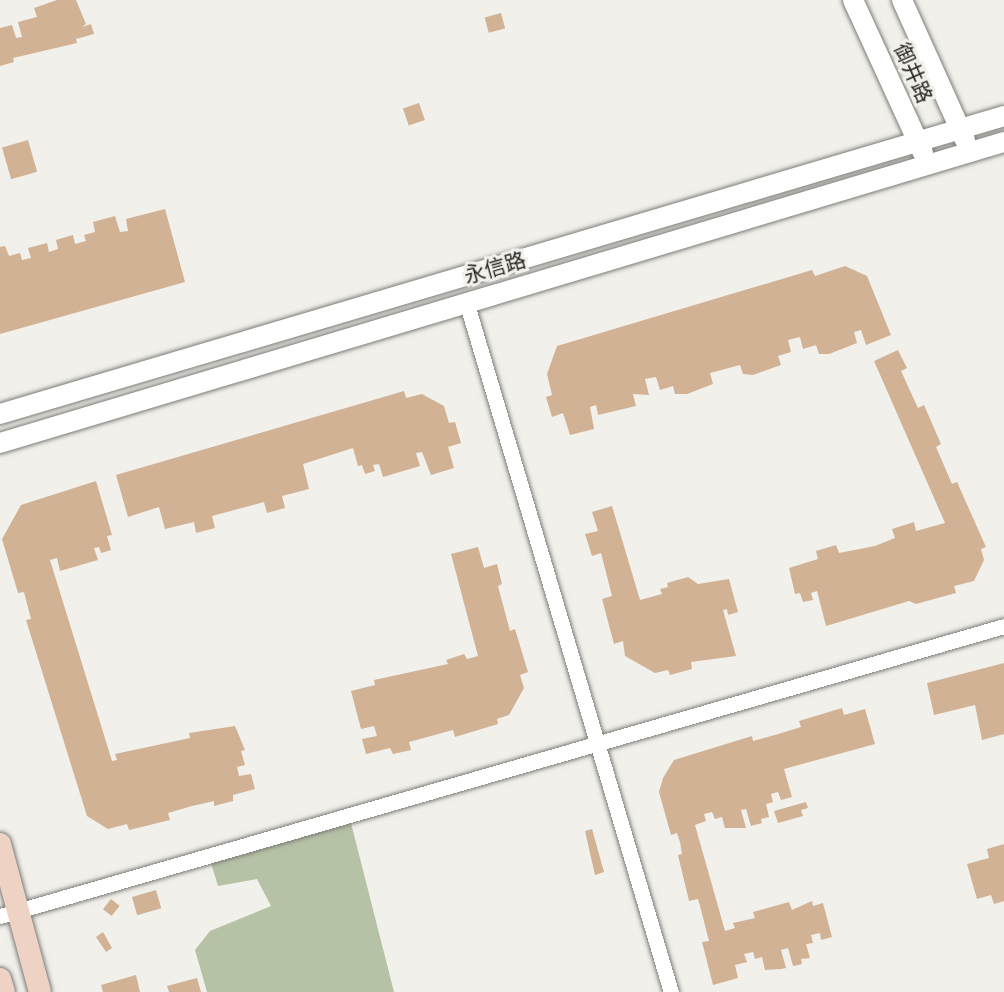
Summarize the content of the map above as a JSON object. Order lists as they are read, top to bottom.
{
  "streets": {
    "street": ["御井路", "永信路"]
  },
  "crossings": [
    ["御井路", "永信路"]
  ]
}
